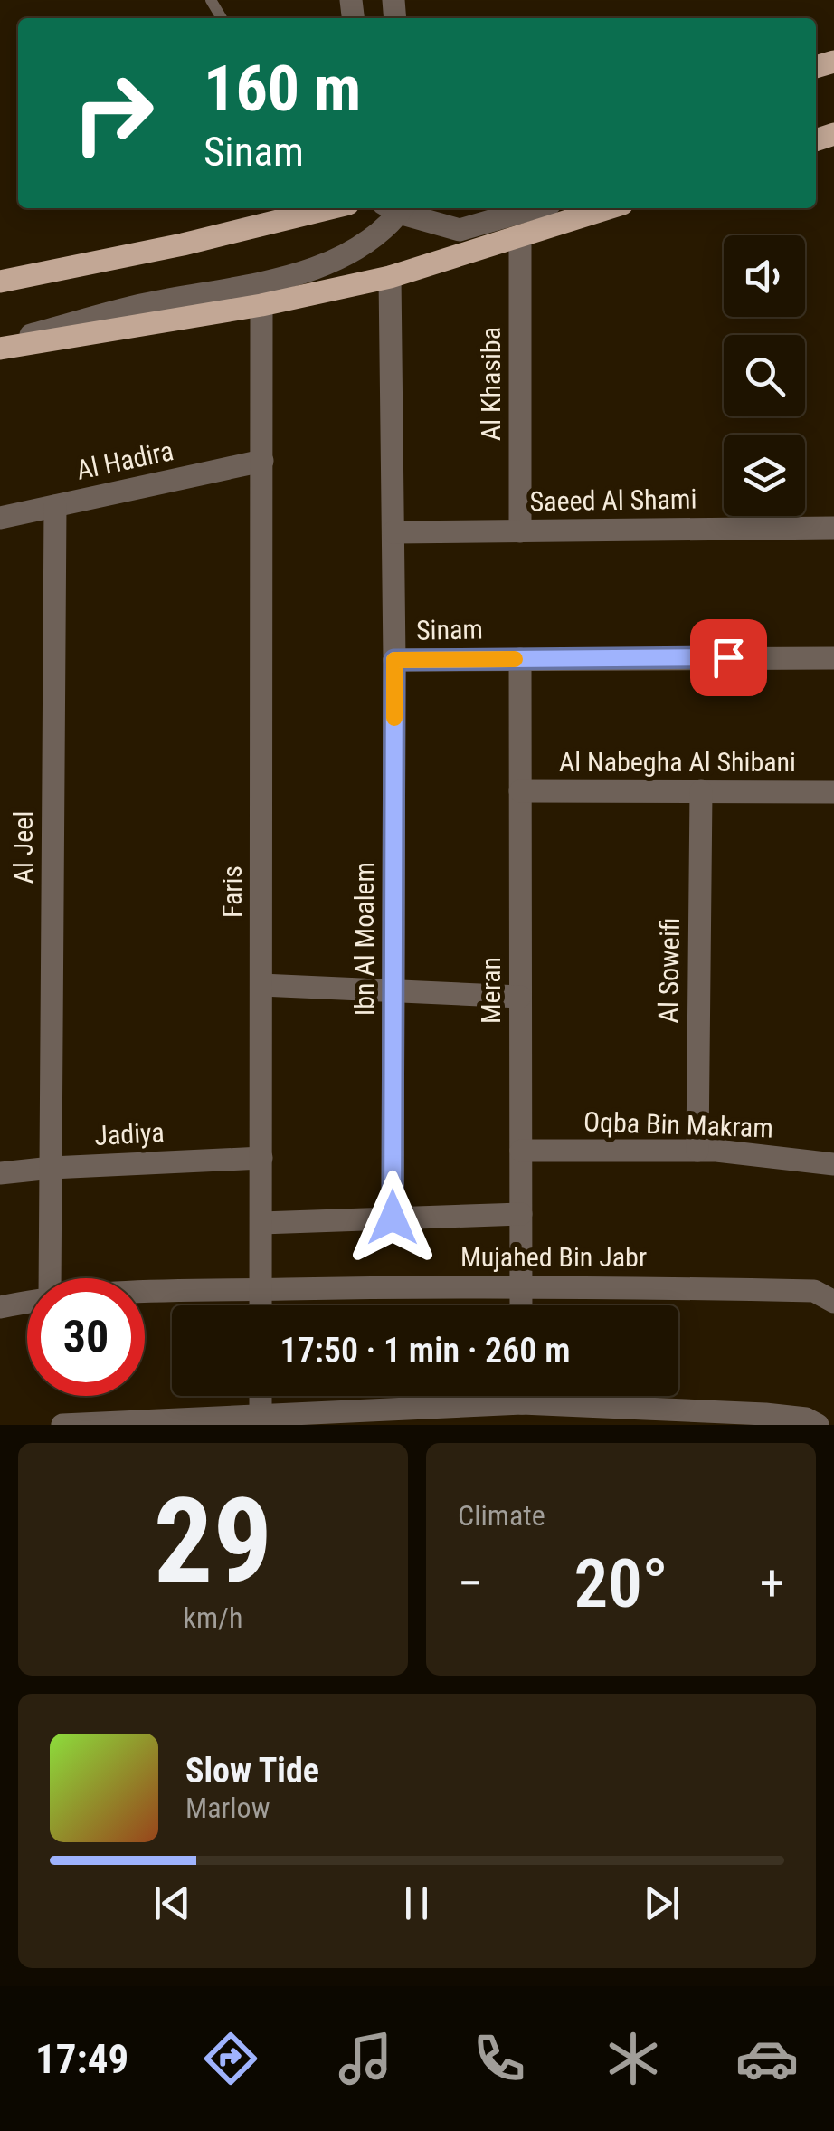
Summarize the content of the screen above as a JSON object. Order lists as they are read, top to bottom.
{
  "streets": {
    "street": [
      "Al Khasiba",
      "Al Hadira",
      "Saeed Al Shami",
      "Sinam",
      "Al Nabegha Al Shibani",
      "Al Jeel",
      "Faris",
      "Ibn Al Moalem",
      "Al Soweifi",
      "Meran",
      "Oqba Bin Makram",
      "Jadiya",
      "Mujahed Bin Jabr"
    ]
  },
  "crossings": [
    ["Al Khasiba", "Saeed Al Shami"],
    ["Al Hadira", "Al Jeel"],
    ["Al Hadira", "Faris"],
    ["Saeed Al Shami", "Sinam"],
    ["Sinam", "Ibn Al Moalem"],
    ["Sinam", "Meran"],
    ["Al Nabegha Al Shibani", "Al Soweifi"],
    ["Al Nabegha Al Shibani", "Meran"],
    ["Al Jeel", "Jadiya"],
    ["Faris", "Jadiya"],
    ["Faris", "Mujahed Bin Jabr"],
    ["Al Soweifi", "Oqba Bin Makram"],
    ["Meran", "Oqba Bin Makram"],
    ["Meran", "Mujahed Bin Jabr"]
  ],
  "page": {
    "turn": ["160 m", "Sinam"],
    "limit": "30",
    "trip": "17:50 · 1 min · 260 m",
    "tile": [
      ["29", "km/h"],
      "Climate"
    ],
    "heat": ["−", "20°", "+"],
    "song": ["Slow Tide", "Marlow"],
    "tabs": "17:49"
  }
}
